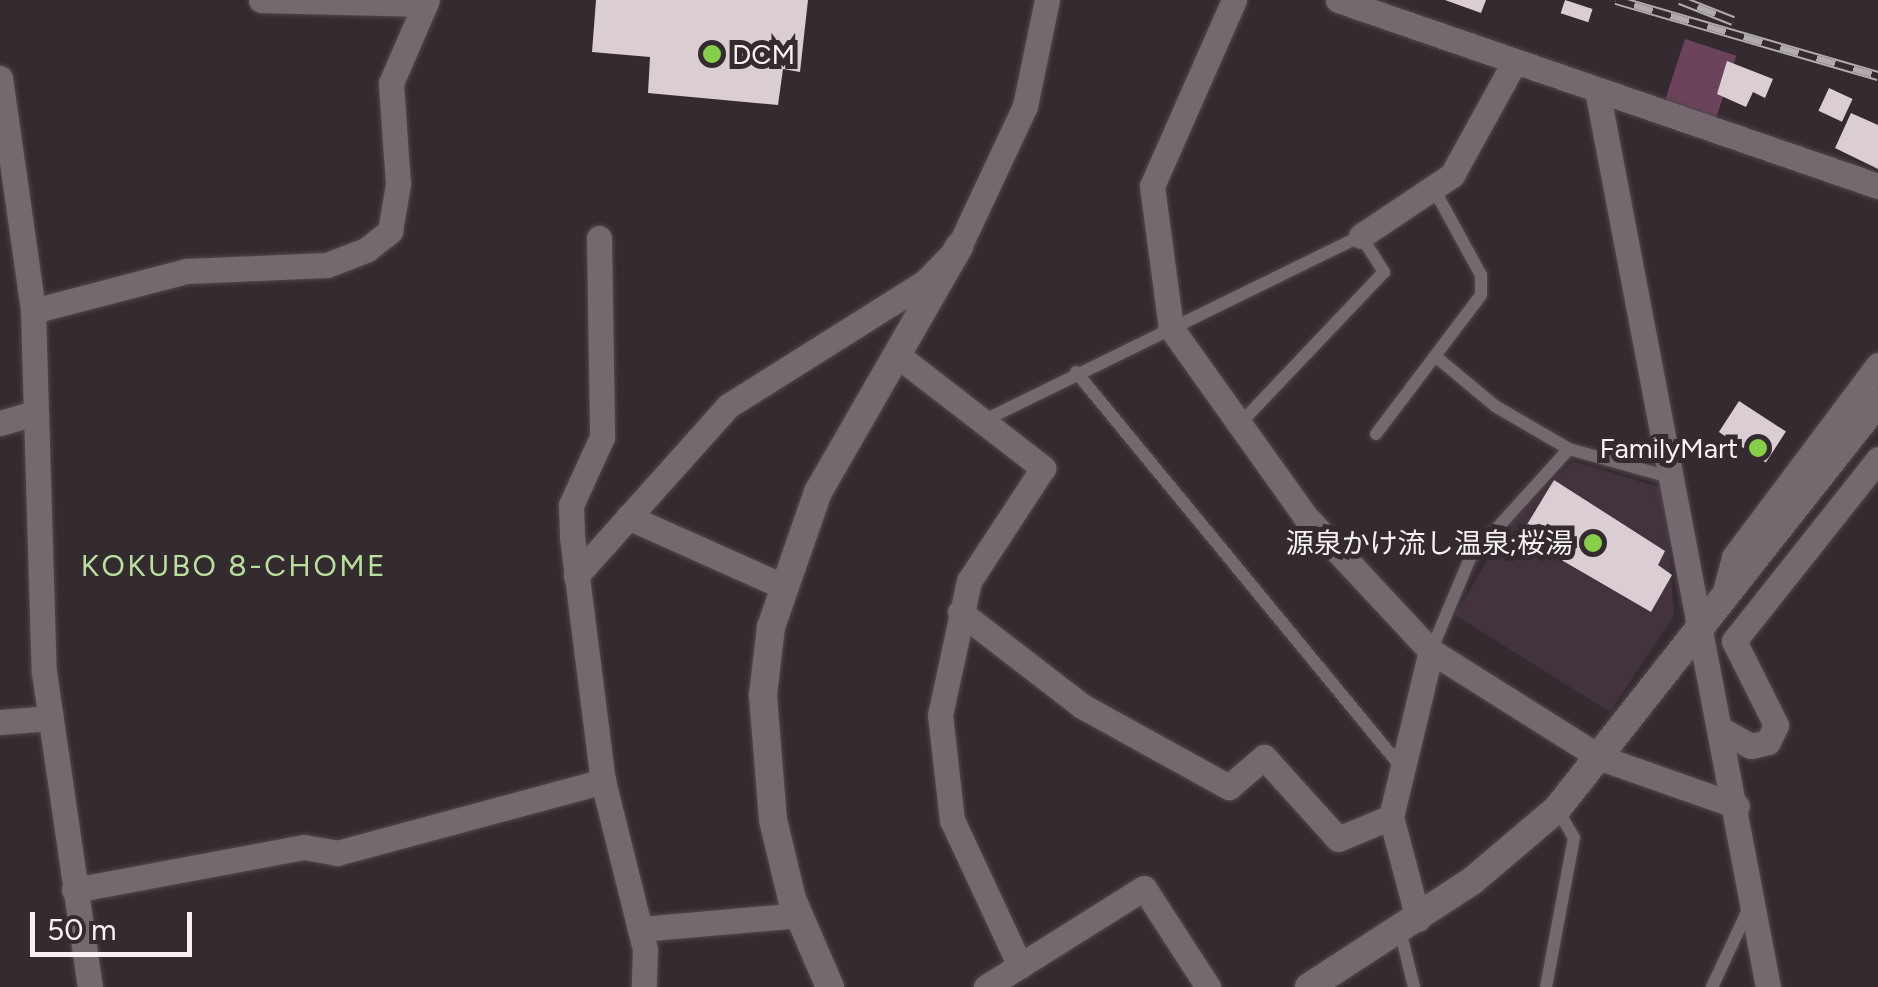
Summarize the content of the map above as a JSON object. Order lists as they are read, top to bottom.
{
  "districts": ["KOKUBO 8-CHOME"],
  "places": ["DCM", "FamilyMart", "源泉かけ流し温泉;桜湯"],
  "scale_bar": "50 m"
}
